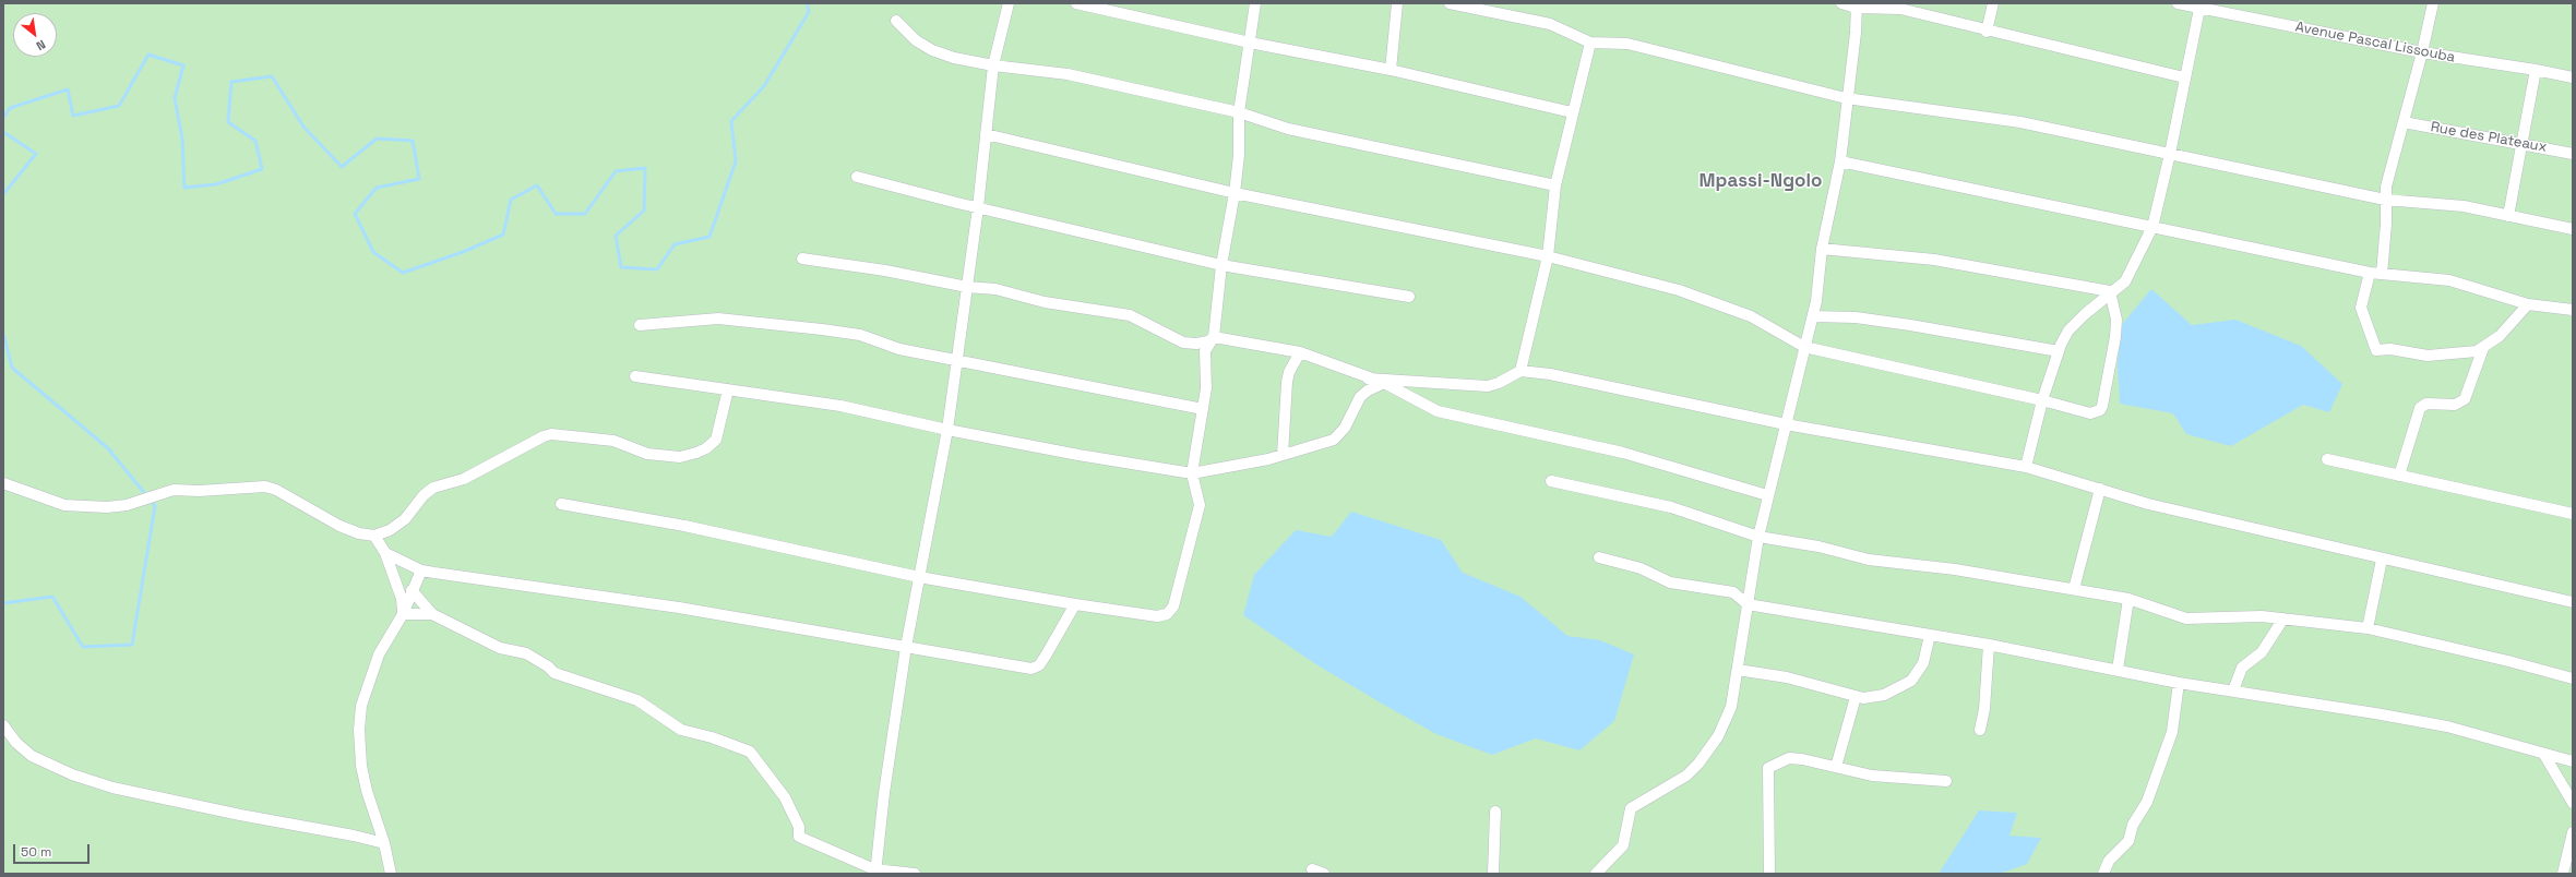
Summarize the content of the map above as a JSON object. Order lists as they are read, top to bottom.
{
  "streets": {
    "street": ["Avenue Pascal Lissouba", "Rue des Plateaux"]
  },
  "districts": ["Mpassi-Ngolo"],
  "scale_bar": "50 m",
  "north": "bottom right"
}
